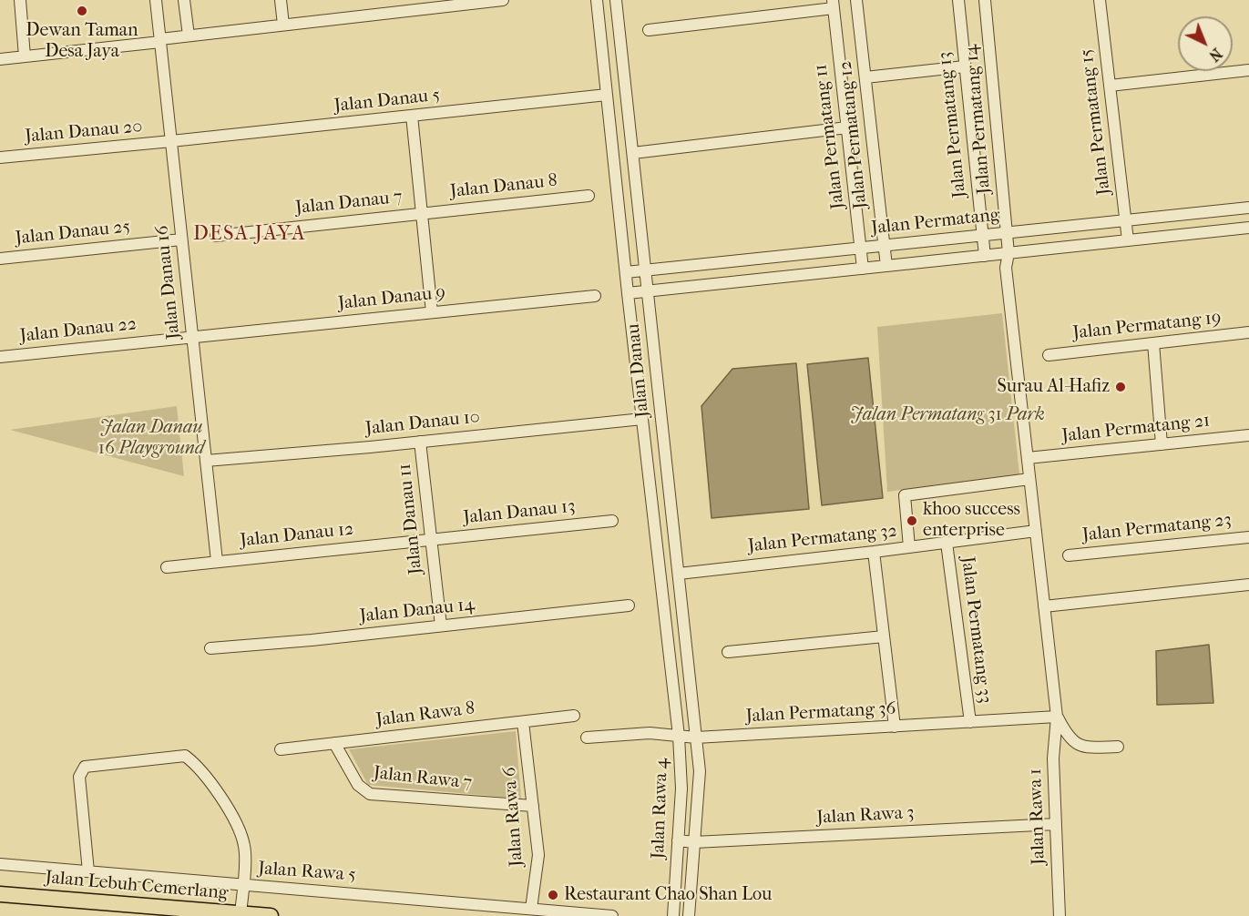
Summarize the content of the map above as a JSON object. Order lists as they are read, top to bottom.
{
  "streets": {
    "main road": ["Jalan Lebuh Cemerlang"],
    "street": [
      "Jalan Danau 5",
      "Jalan Permatang 14",
      "Jalan Permatang 15",
      "Jalan Permatang 13",
      "Jalan Danau 20",
      "Jalan Permatang 12",
      "Jalan Permatang 11",
      "Jalan Danau 8",
      "Jalan Danau 7",
      "Jalan Permatang",
      "Jalan Danau 25",
      "Jalan Danau 16",
      "Jalan Danau 9",
      "Jalan Permatang 19",
      "Jalan Danau 22",
      "Jalan Danau",
      "Jalan Danau 10",
      "Jalan Permatang 21",
      "Jalan Danau 13",
      "Jalan Danau 11",
      "Jalan Permatang 23",
      "Jalan Danau 12",
      "Jalan Permatang 32",
      "Jalan Danau 14",
      "Jalan Permatang 33",
      "Jalan Permatang 36",
      "Jalan Rawa 8",
      "Jalan Rawa 7",
      "Jalan Rawa 4",
      "Jalan Rawa 3",
      "Jalan Rawa 6",
      "Jalan Rawa 1",
      "Jalan Rawa 5"
    ]
  },
  "crossings": [
    ["Jalan Danau 5", "Jalan Danau 20"],
    ["Jalan Danau 5", "Jalan Danau 16"],
    ["Jalan Danau 5", "Jalan Danau"],
    ["Jalan Permatang 14", "Jalan Permatang"],
    ["Jalan Permatang 14", "Jalan Permatang 21"],
    ["Jalan Permatang 14", "Jalan Permatang 32"],
    ["Jalan Permatang 14", "Jalan Permatang 36"],
    ["Jalan Permatang 14", "Jalan Rawa 1"],
    ["Jalan Permatang 15", "Jalan Permatang"],
    ["Jalan Permatang 13", "Jalan Permatang"],
    ["Jalan Danau 20", "Jalan Danau 16"],
    ["Jalan Permatang 12", "Jalan Permatang"],
    ["Jalan Permatang 11", "Jalan Permatang"],
    ["Jalan Danau 8", "Jalan Danau 7"],
    ["Jalan Permatang", "Jalan Danau"],
    ["Jalan Danau 25", "Jalan Danau 16"],
    ["Jalan Danau 16", "Jalan Danau 9"],
    ["Jalan Danau 16", "Jalan Danau 22"],
    ["Jalan Danau 16", "Jalan Danau 10"],
    ["Jalan Danau 16", "Jalan Danau 12"],
    ["Jalan Danau 9", "Jalan Danau 22"],
    ["Jalan Danau", "Jalan Danau 10"],
    ["Jalan Danau", "Jalan Permatang 32"],
    ["Jalan Danau", "Jalan Permatang 36"],
    ["Jalan Danau", "Jalan Rawa 4"],
    ["Jalan Danau 10", "Jalan Danau 11"],
    ["Jalan Danau 13", "Jalan Danau 11"],
    ["Jalan Danau 13", "Jalan Danau 12"],
    ["Jalan Danau 11", "Jalan Danau 12"],
    ["Jalan Danau 11", "Jalan Danau 14"],
    ["Jalan Permatang 32", "Jalan Permatang 33"],
    ["Jalan Permatang 33", "Jalan Permatang 36"],
    ["Jalan Permatang 36", "Jalan Rawa 4"],
    ["Jalan Permatang 36", "Jalan Rawa 1"],
    ["Jalan Rawa 8", "Jalan Rawa 7"],
    ["Jalan Rawa 8", "Jalan Rawa 6"],
    ["Jalan Rawa 7", "Jalan Rawa 6"],
    ["Jalan Rawa 4", "Jalan Rawa 3"],
    ["Jalan Rawa 3", "Jalan Rawa 1"],
    ["Jalan Rawa 6", "Jalan Rawa 5"]
  ],
  "districts": ["DESA JAYA"],
  "parks": ["Jalan Permatang 31 Park", "Jalan Danau 16 Playground"],
  "places": [
    "Dewan Taman Desa Jaya",
    "Surau Al-Hafiz",
    "khoo success enterprise",
    "Restaurant Chao Shan Lou"
  ],
  "north": "bottom right"
}
